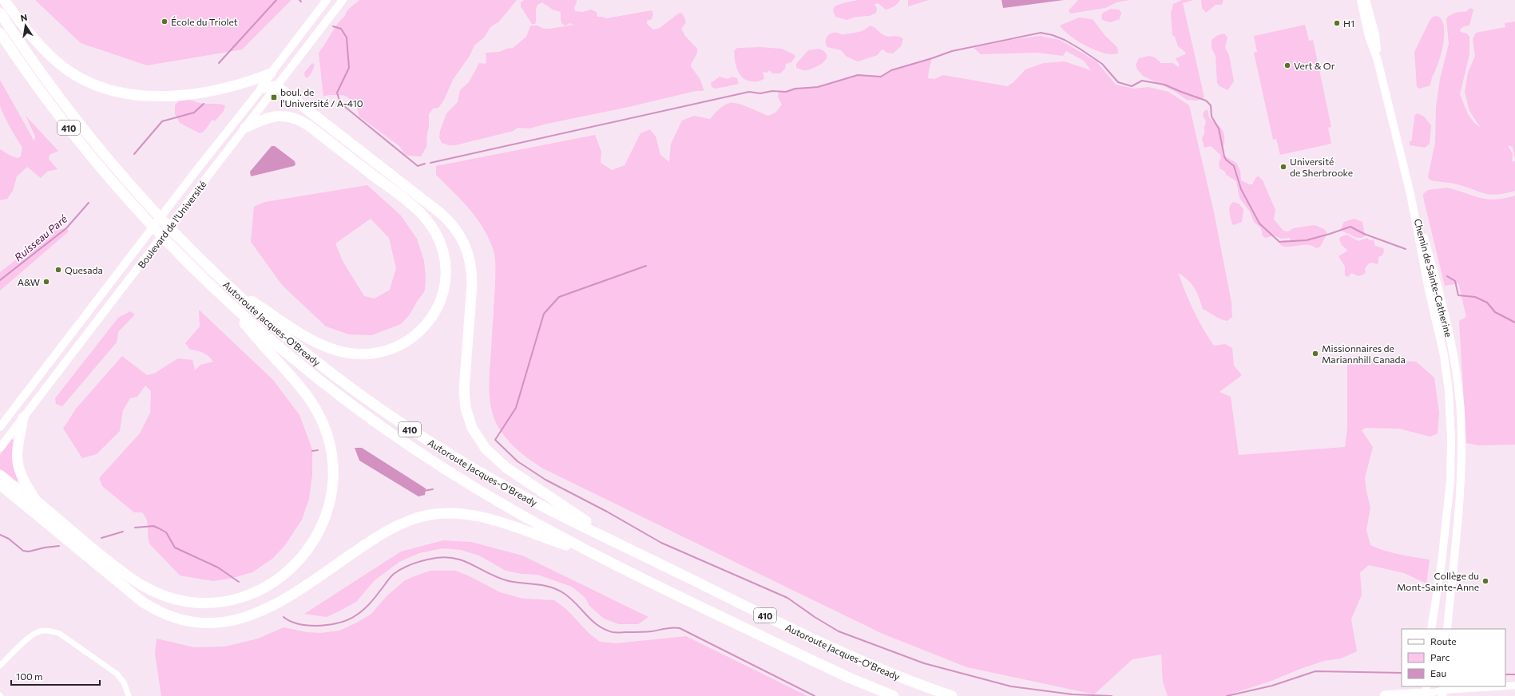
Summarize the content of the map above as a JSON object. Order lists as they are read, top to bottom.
{
  "streets": {
    "highway": ["410", "Autoroute Jacques-O'Bready"],
    "main road": ["Boulevard de l'Université", "Chemin de Sainte-Catherine"]
  },
  "water": ["Ruisseau Paré"],
  "places": {
    "other": [
      "École du Triolet",
      "H1",
      "Vert & Or",
      "Université de Sherbrooke",
      "Quesada",
      "A&W",
      "Missionnaires de Mariannhill Canada",
      "Collège du Mont-Sainte-Anne"
    ],
    "transit": ["boul. de l'Université / A-410"]
  },
  "legend": ["Route", "Parc", "Eau"],
  "scale_bar": "100 m",
  "north": "top"
}
